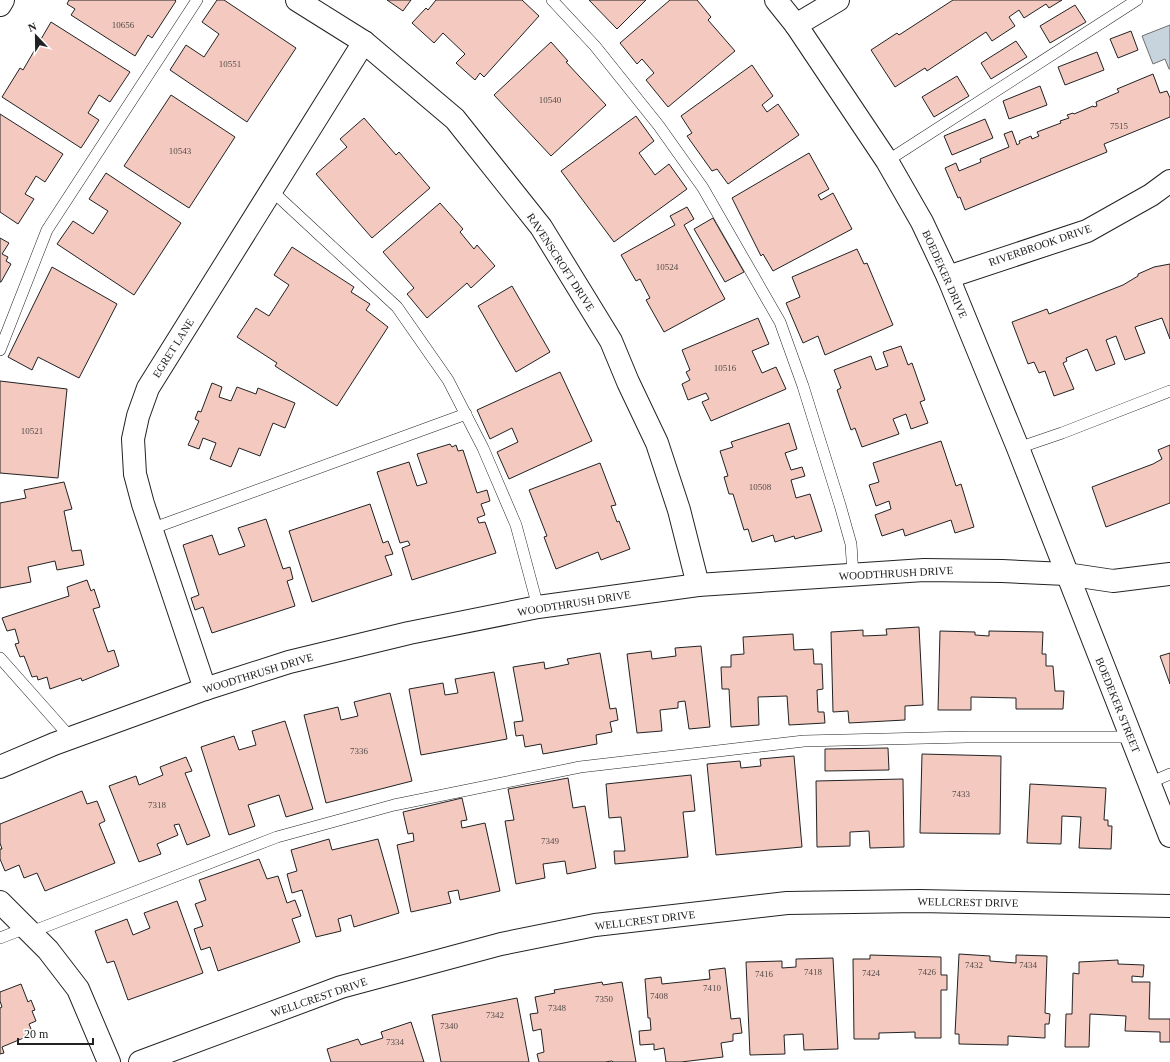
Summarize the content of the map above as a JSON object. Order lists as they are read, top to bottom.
{
  "streets": {
    "street": [
      "RIVERBROOK DRIVE",
      "RAVENSCROFT DRIVE",
      "BOEDEKER DRIVE",
      "EGRET LANE",
      "WOODTHRUSH DRIVE",
      "BOEDEKER STREET",
      "WELLCREST DRIVE"
    ]
  },
  "crossings": [
    ["RIVERBROOK DRIVE", "BOEDEKER DRIVE"],
    ["RAVENSCROFT DRIVE", "EGRET LANE"],
    ["RAVENSCROFT DRIVE", "WOODTHRUSH DRIVE"],
    ["BOEDEKER DRIVE", "WOODTHRUSH DRIVE"],
    ["BOEDEKER DRIVE", "BOEDEKER STREET"],
    ["EGRET LANE", "WOODTHRUSH DRIVE"],
    ["WOODTHRUSH DRIVE", "BOEDEKER STREET"]
  ],
  "house_numbers": [
    "10656",
    "10551",
    "10540",
    "7515",
    "10543",
    "10524",
    "10516",
    "10521",
    "10508",
    "7336",
    "7433",
    "7318",
    "7349",
    "7432",
    "7434",
    "7418",
    "7426",
    "7424",
    "7416",
    "7410",
    "7408",
    "7350",
    "7348",
    "7342",
    "7340",
    "7334"
  ],
  "scale_bar": "20 m",
  "north": "top"
}
